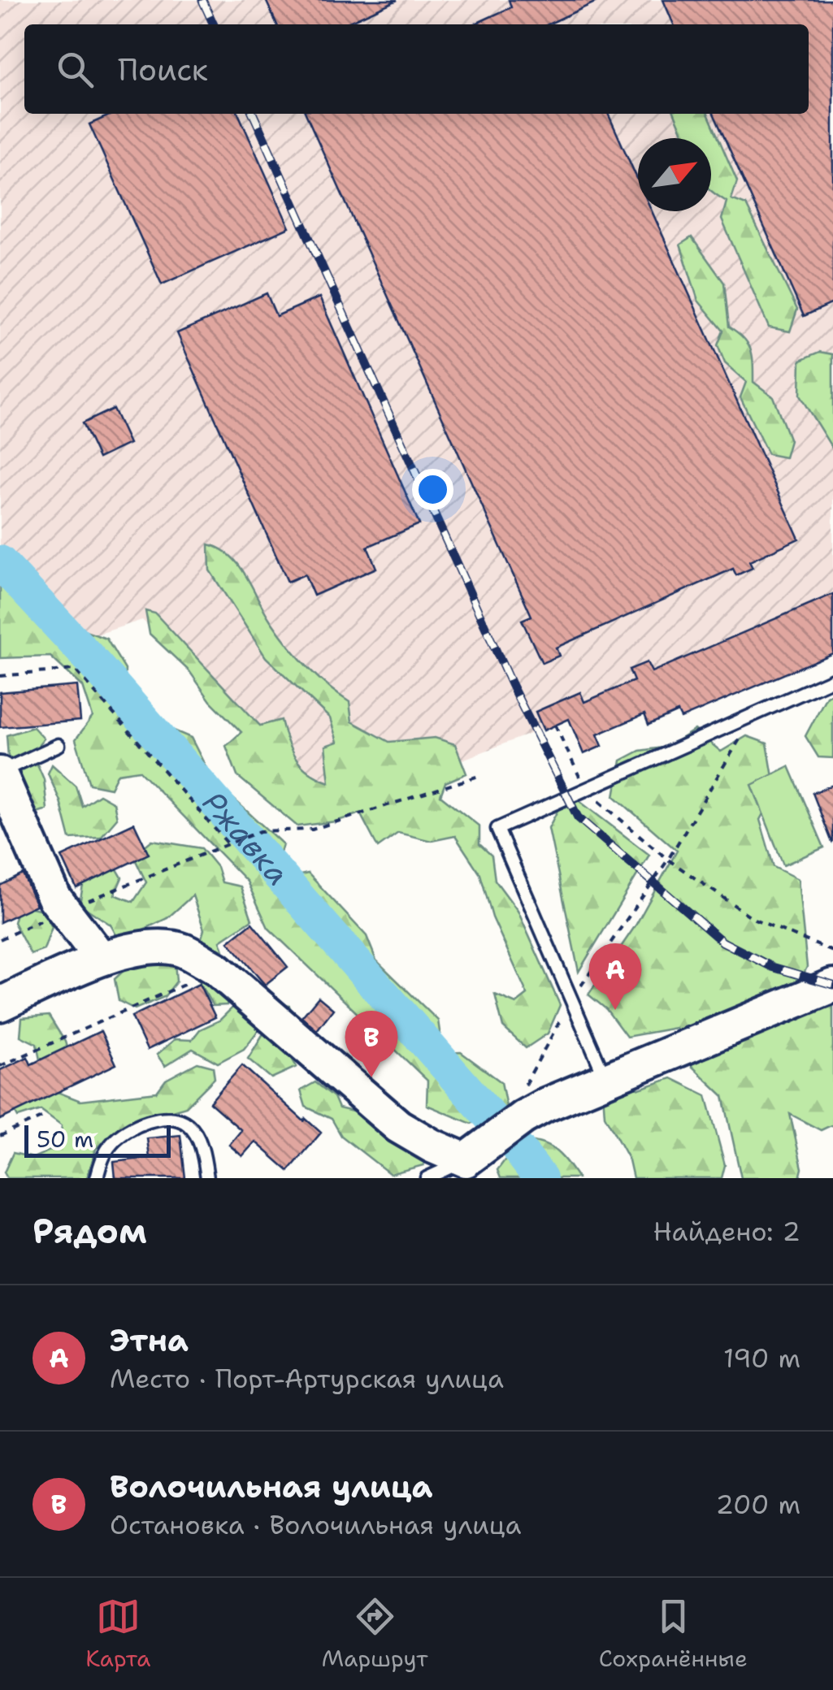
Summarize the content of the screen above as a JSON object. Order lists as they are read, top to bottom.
{
  "water": ["Ржавка"],
  "scale_bar": "50 m",
  "north": "top right",
  "page": {
    "search": "Поиск",
    "pins": ["A", "B"],
    "scale": "50 m",
    "heading": ["Рядом", "Найдено: 2"],
    "list": [
      {
        "mark": "A",
        "name": "Этна",
        "note": "Место · Порт-Артурская улица",
        "value": "190 m"
      },
      {
        "mark": "B",
        "name": "Волочильная улица",
        "note": "Остановка · Волочильная улица",
        "value": "200 m"
      }
    ],
    "nav": ["Карта", "Маршрут", "Сохранённые"]
  }
}
